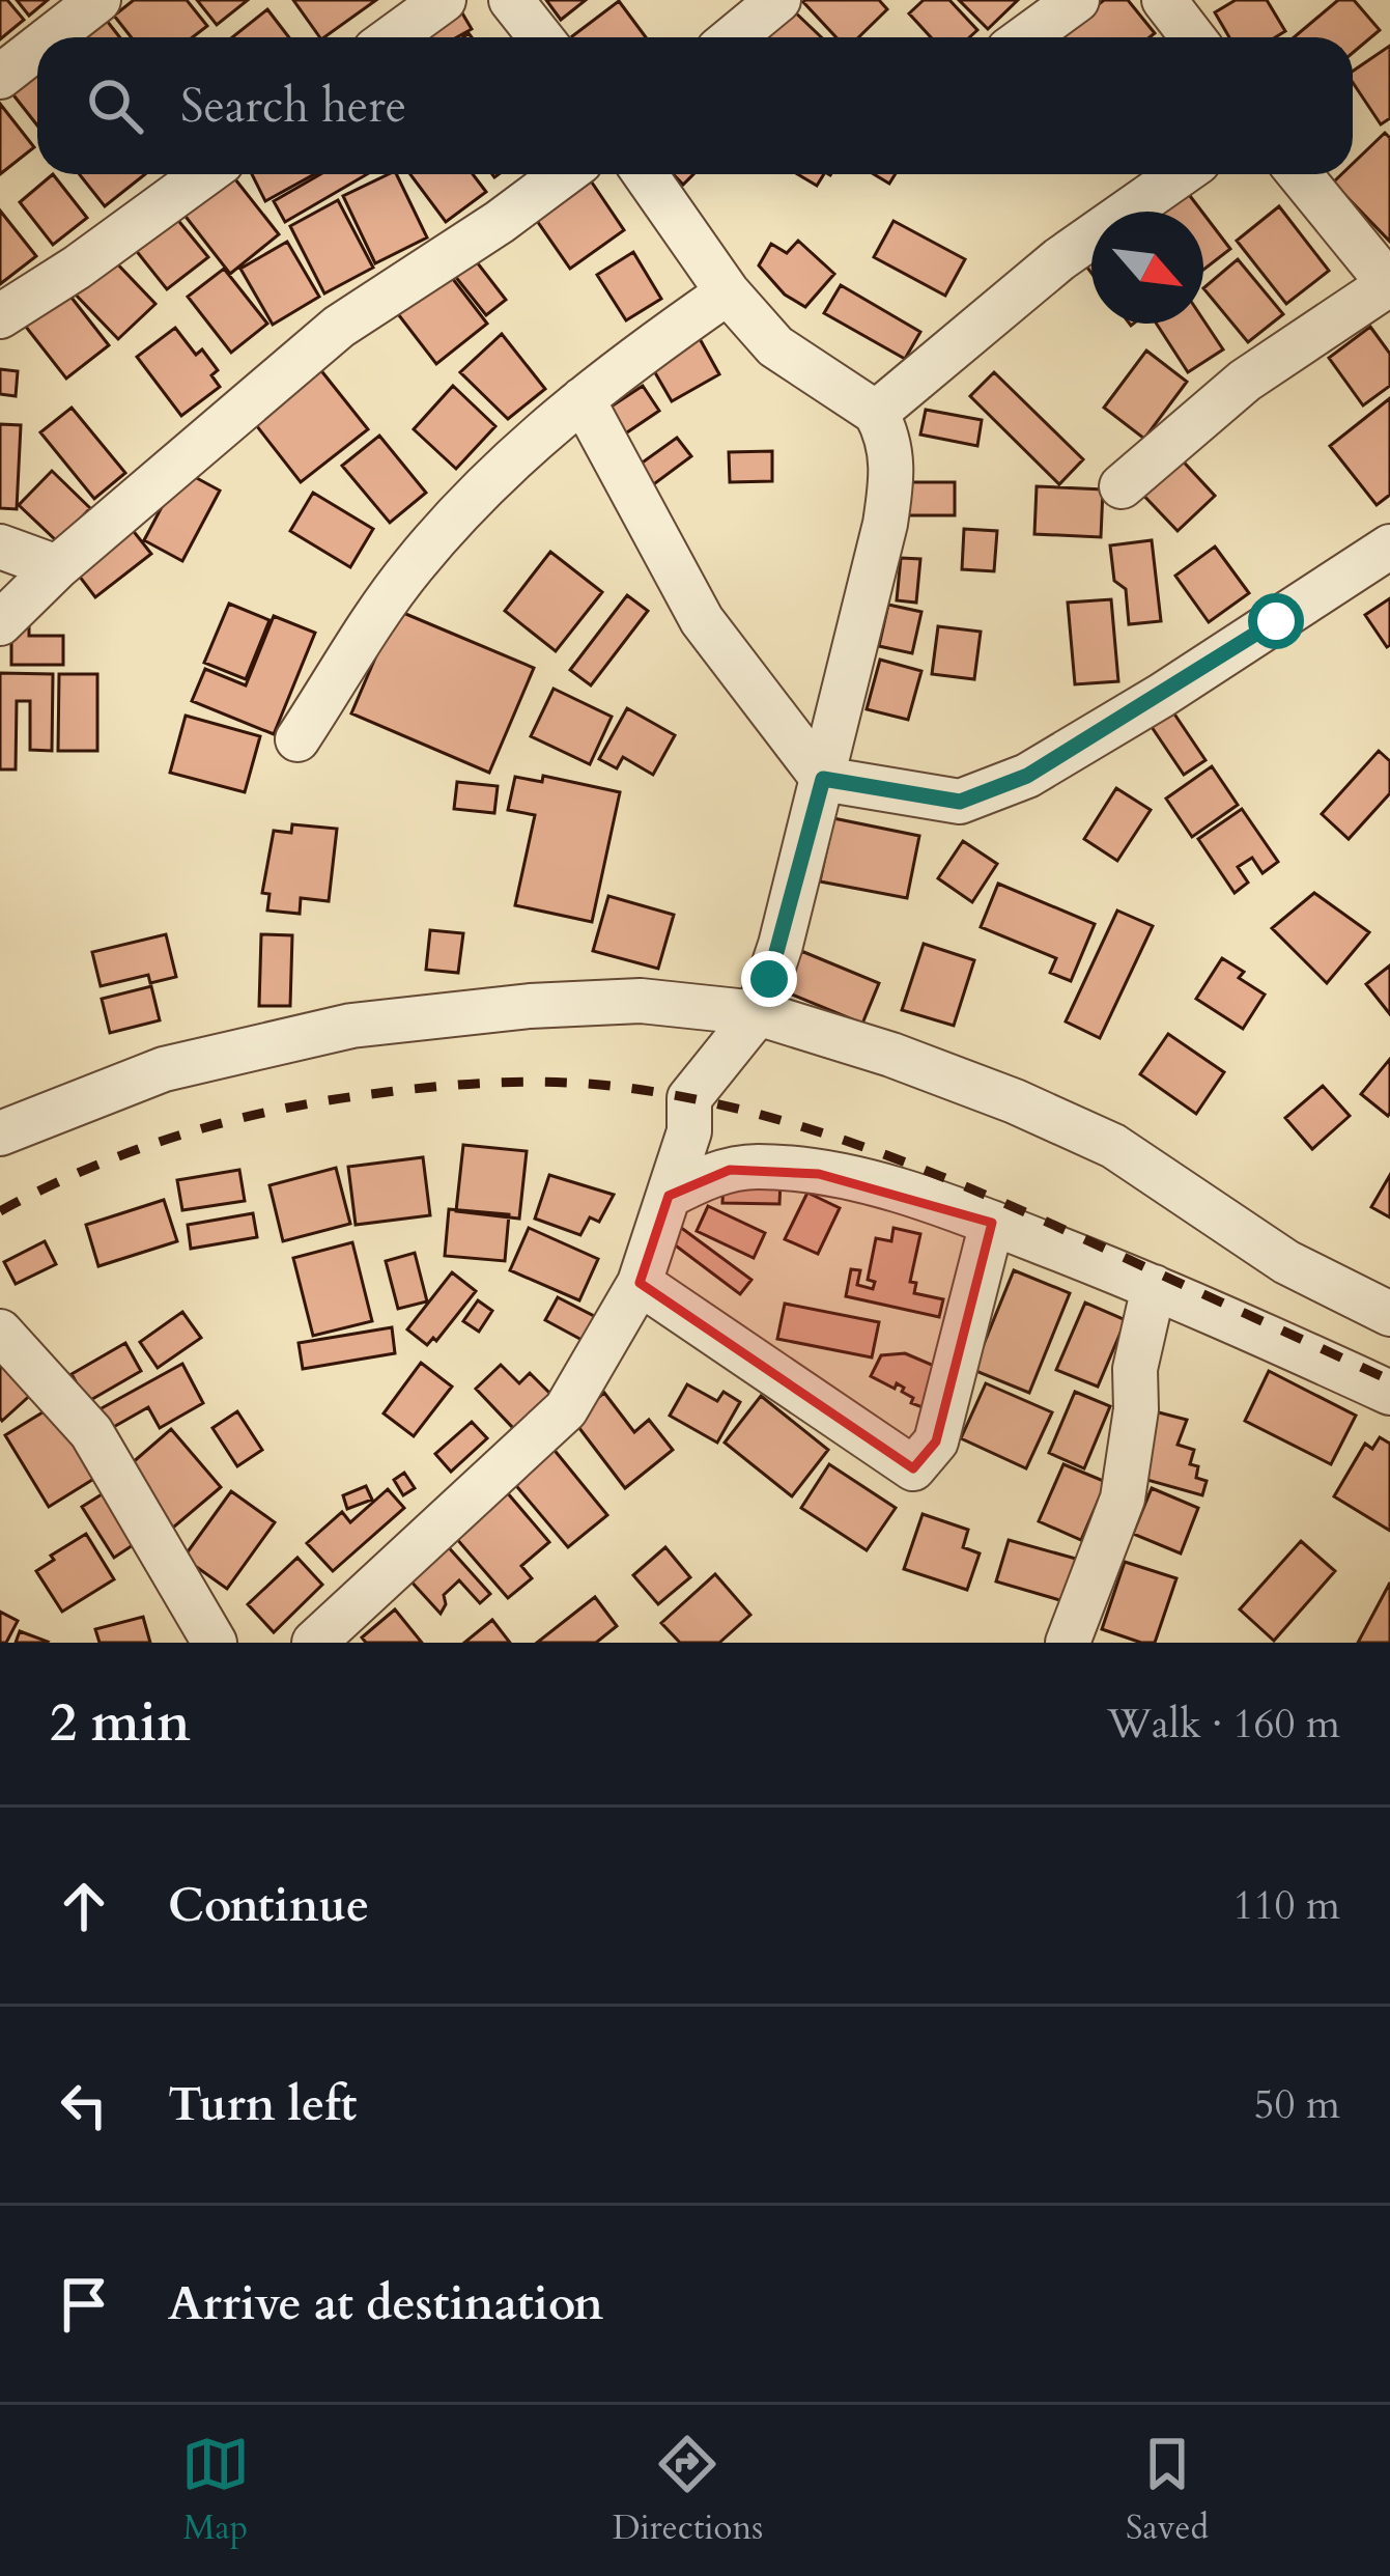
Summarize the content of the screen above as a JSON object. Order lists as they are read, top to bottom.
{
  "north": "bottom right",
  "page": {
    "search": "Search here",
    "heading": ["2 min", "Walk · 160 m"],
    "list": [
      ["Continue", "110 m"],
      ["Turn left", "50 m"],
      "Arrive at destination"
    ],
    "nav": ["Map", "Directions", "Saved"]
  }
}
